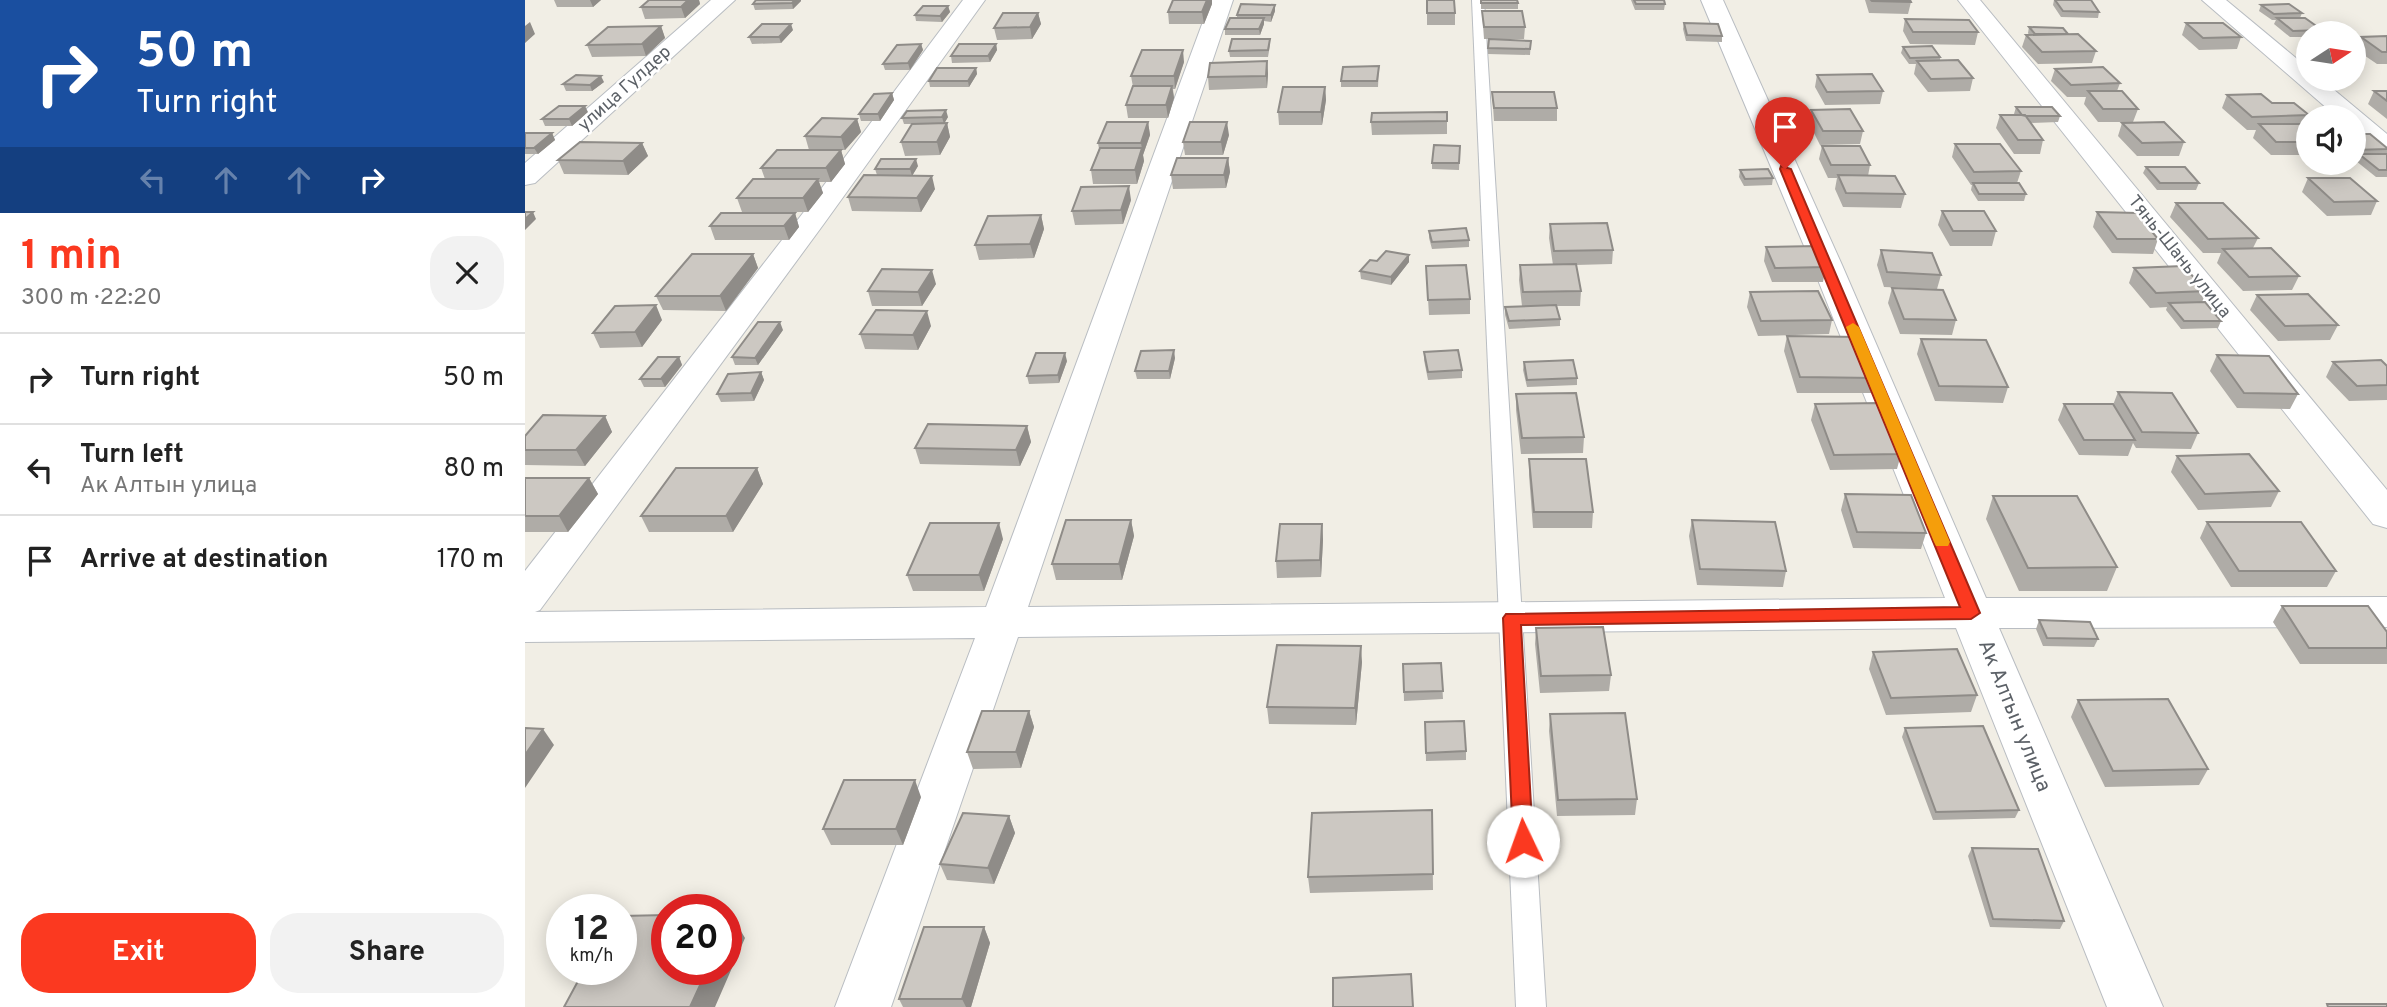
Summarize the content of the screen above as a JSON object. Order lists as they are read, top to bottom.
{
  "streets": {
    "street": ["улица Гулдер", "Тянь-Шань улица", "Ак Алтын улица"]
  },
  "north": "right",
  "page": {
    "turn": ["50 m", "Turn right"],
    "heading": ["1 min", "300 m · 22:20"],
    "list": [
      {
        "name": "Turn right",
        "value": "50 m"
      },
      {
        "name": "Turn left",
        "note": "Ак Алтын улица",
        "value": "80 m"
      },
      {
        "name": "Arrive at destination",
        "value": "170 m"
      }
    ],
    "speed": "12 km/h",
    "limit": "20",
    "buttons": ["Exit", "Share"]
  }
}
